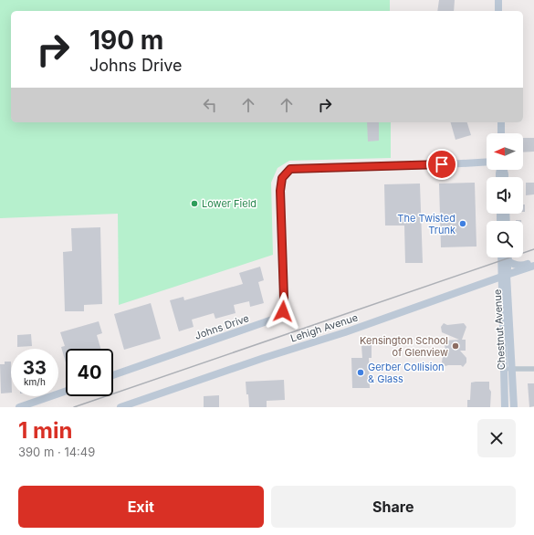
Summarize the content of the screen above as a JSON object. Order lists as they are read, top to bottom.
{
  "streets": {
    "street": ["Johns Drive", "Lehigh Avenue", "Chestnut Avenue"]
  },
  "crossings": [
    ["Lehigh Avenue", "Chestnut Avenue"]
  ],
  "places": [
    "Lower Field",
    "The Twisted Trunk",
    "Kensington School of Glenview",
    "Gerber Collision & Glass"
  ],
  "north": "left",
  "page": {
    "turn": ["190 m", "Johns Drive"],
    "speed": "33 km/h",
    "limit": "40",
    "heading": ["1 min", "390 m · 14:49"],
    "buttons": ["Exit", "Share"]
  }
}
